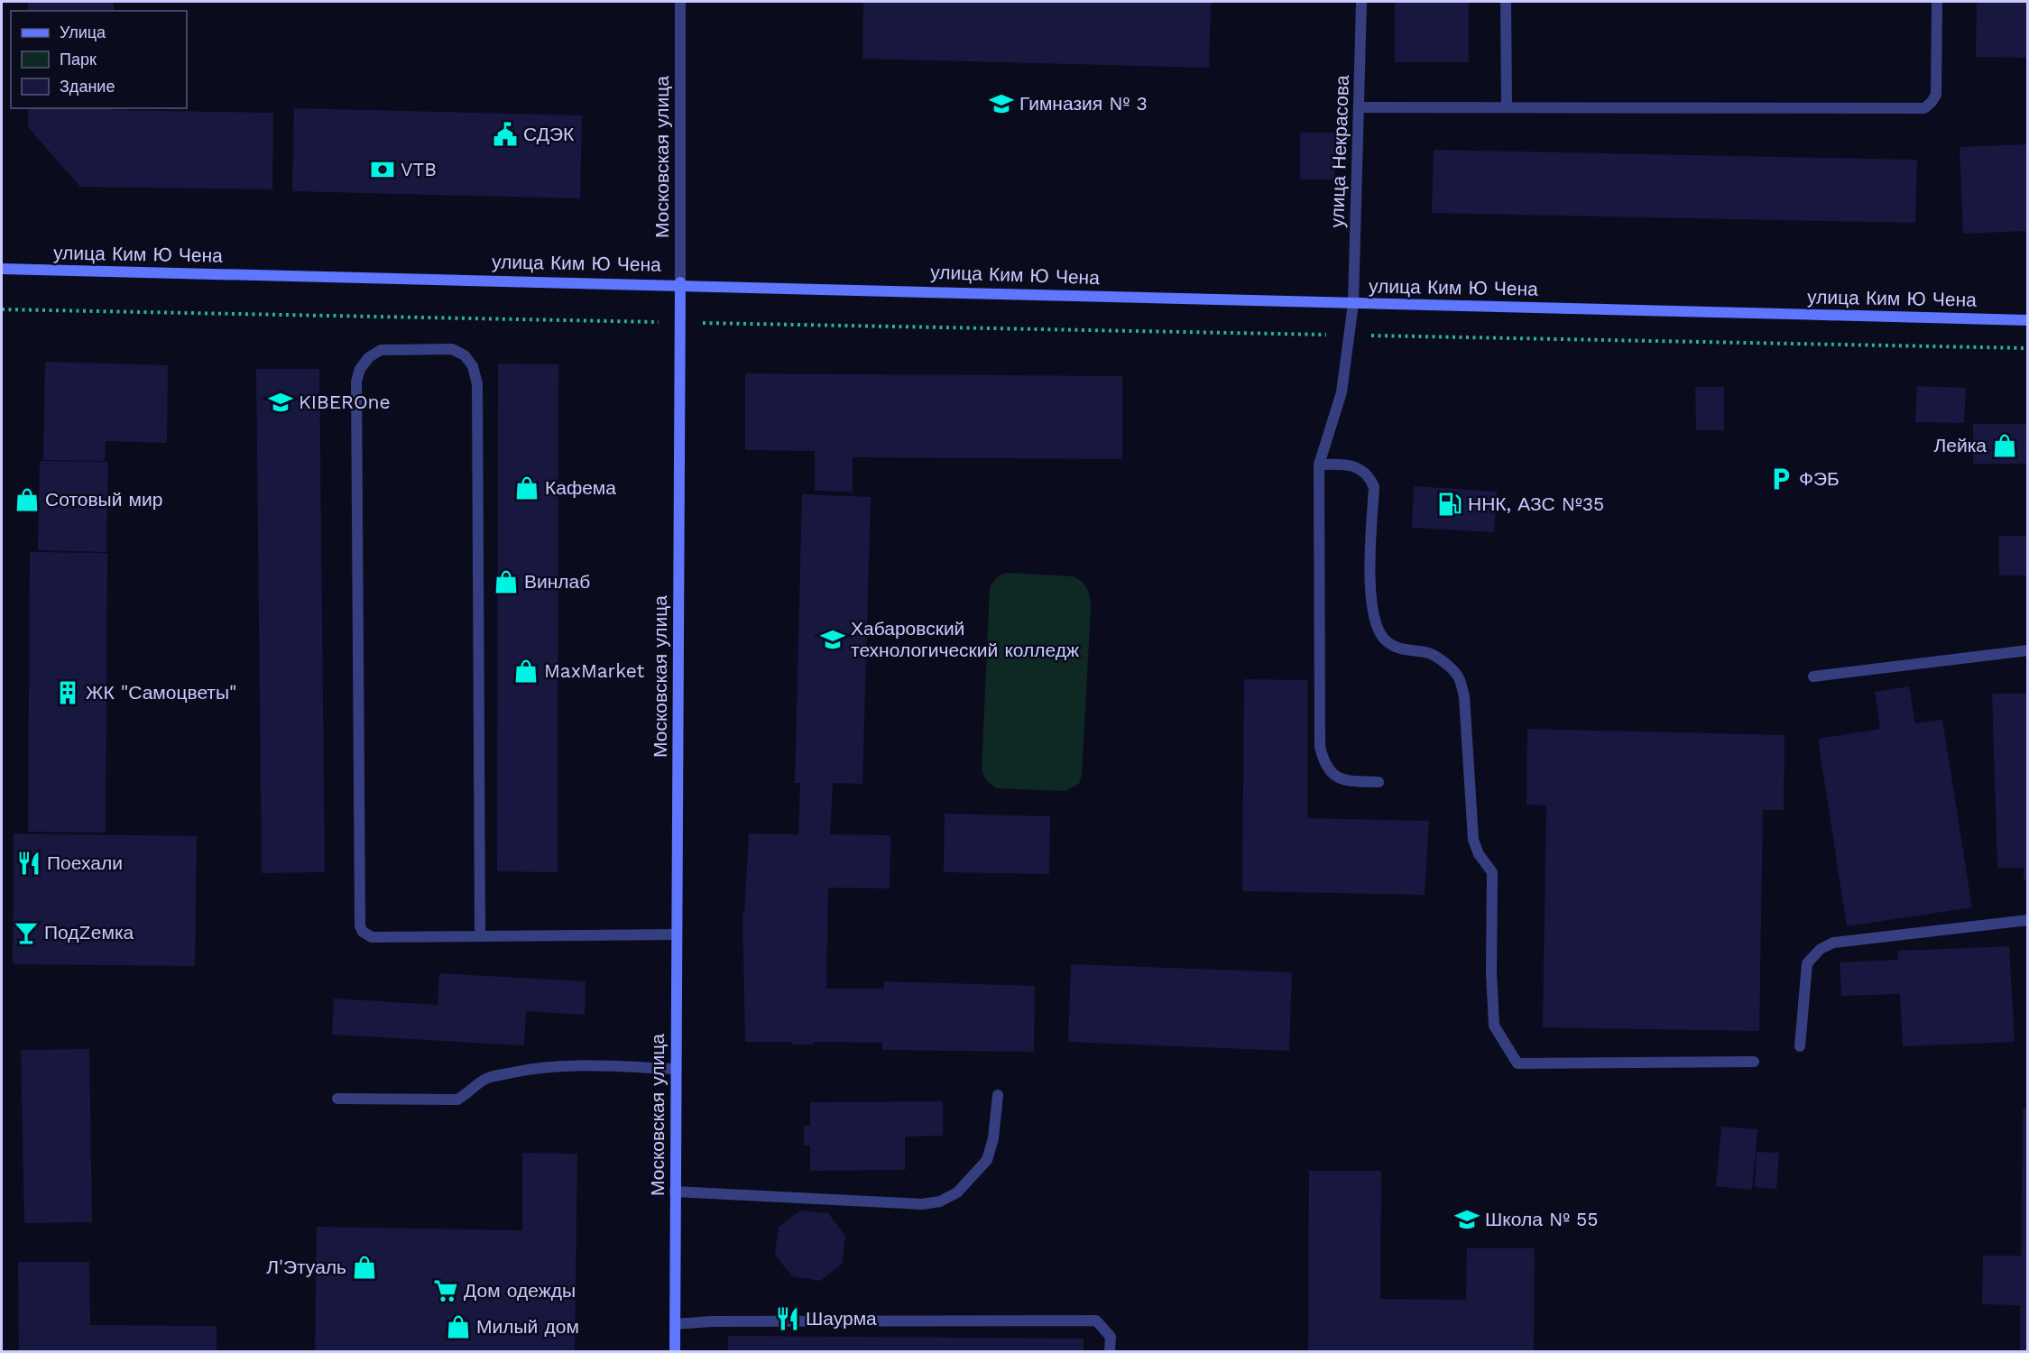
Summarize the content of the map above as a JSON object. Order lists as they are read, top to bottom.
{
  "streets": {
    "street": ["улица Некрасова", "Московская улица", "улица Ким Ю Чена"]
  },
  "crossings": [
    ["улица Некрасова", "улица Ким Ю Чена"],
    ["Московская улица", "улица Ким Ю Чена"]
  ],
  "places": {
    "school or university": [
      "Гимназия № 3",
      "KIBEROne",
      "Хабаровский технологический колледж",
      "Школа № 55"
    ],
    "public building": ["СДЭК"],
    "bank": ["VTB"],
    "shop": [
      "Лейка",
      "Кафема",
      "Сотовый мир",
      "Винлаб",
      "MaxMarket",
      "Л'Этуаль",
      "Милый дом"
    ],
    "parking": ["ФЭБ"],
    "fuel station": ["ННК, АЗС №35"],
    "building": ["ЖК \"Самоцветы\""],
    "restaurant": ["Поехали", "Шаурма"],
    "bar": ["ПодZемка"],
    "supermarket": ["Дом одежды"]
  },
  "legend": ["Улица", "Парк", "Здание"]
}
